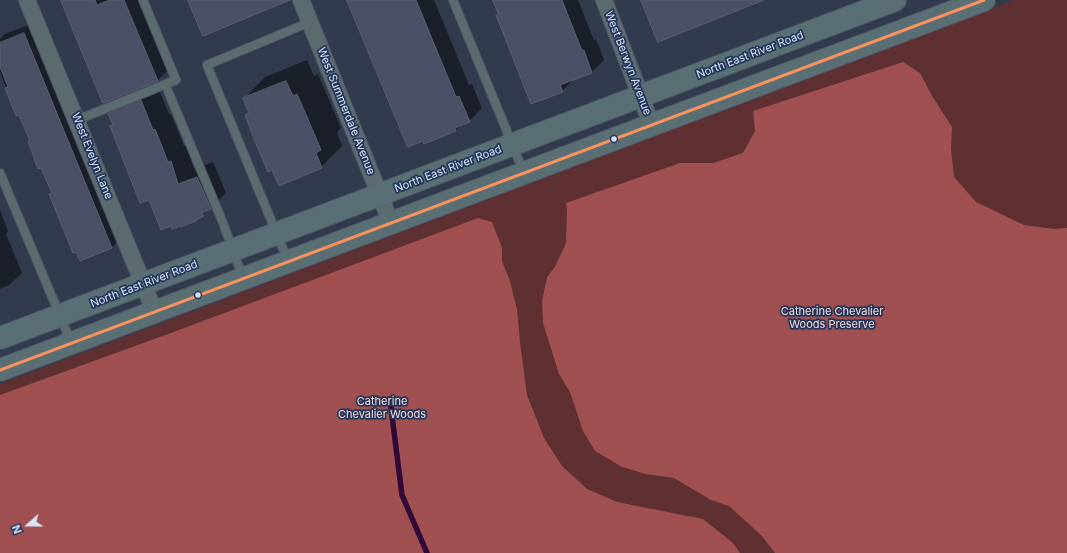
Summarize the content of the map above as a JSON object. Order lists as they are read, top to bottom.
{
  "streets": {
    "main road": ["North East River Road"],
    "street": ["West Berwyn Avenue", "West Summerdale Avenue", "West Evelyn Lane"]
  },
  "crossings": [
    ["North East River Road", "West Berwyn Avenue"],
    ["North East River Road", "West Summerdale Avenue"],
    ["North East River Road", "West Evelyn Lane"]
  ],
  "parks": ["Catherine Chevalier Woods Preserve", "Catherine Chevalier Woods"],
  "north": "left"
}
